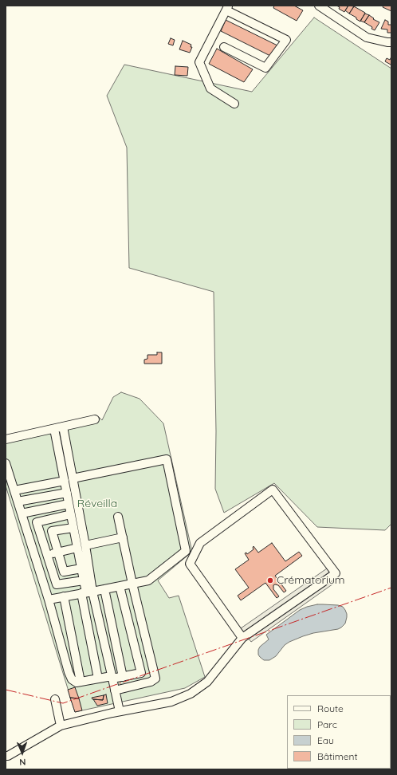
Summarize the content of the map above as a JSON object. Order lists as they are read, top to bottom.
{
  "parks": ["Réveilla"],
  "places": ["Crématorium"],
  "legend": [
    "Route",
    "Parc",
    "Eau",
    "Bâtiment"
  ],
  "north": "bottom"
}
